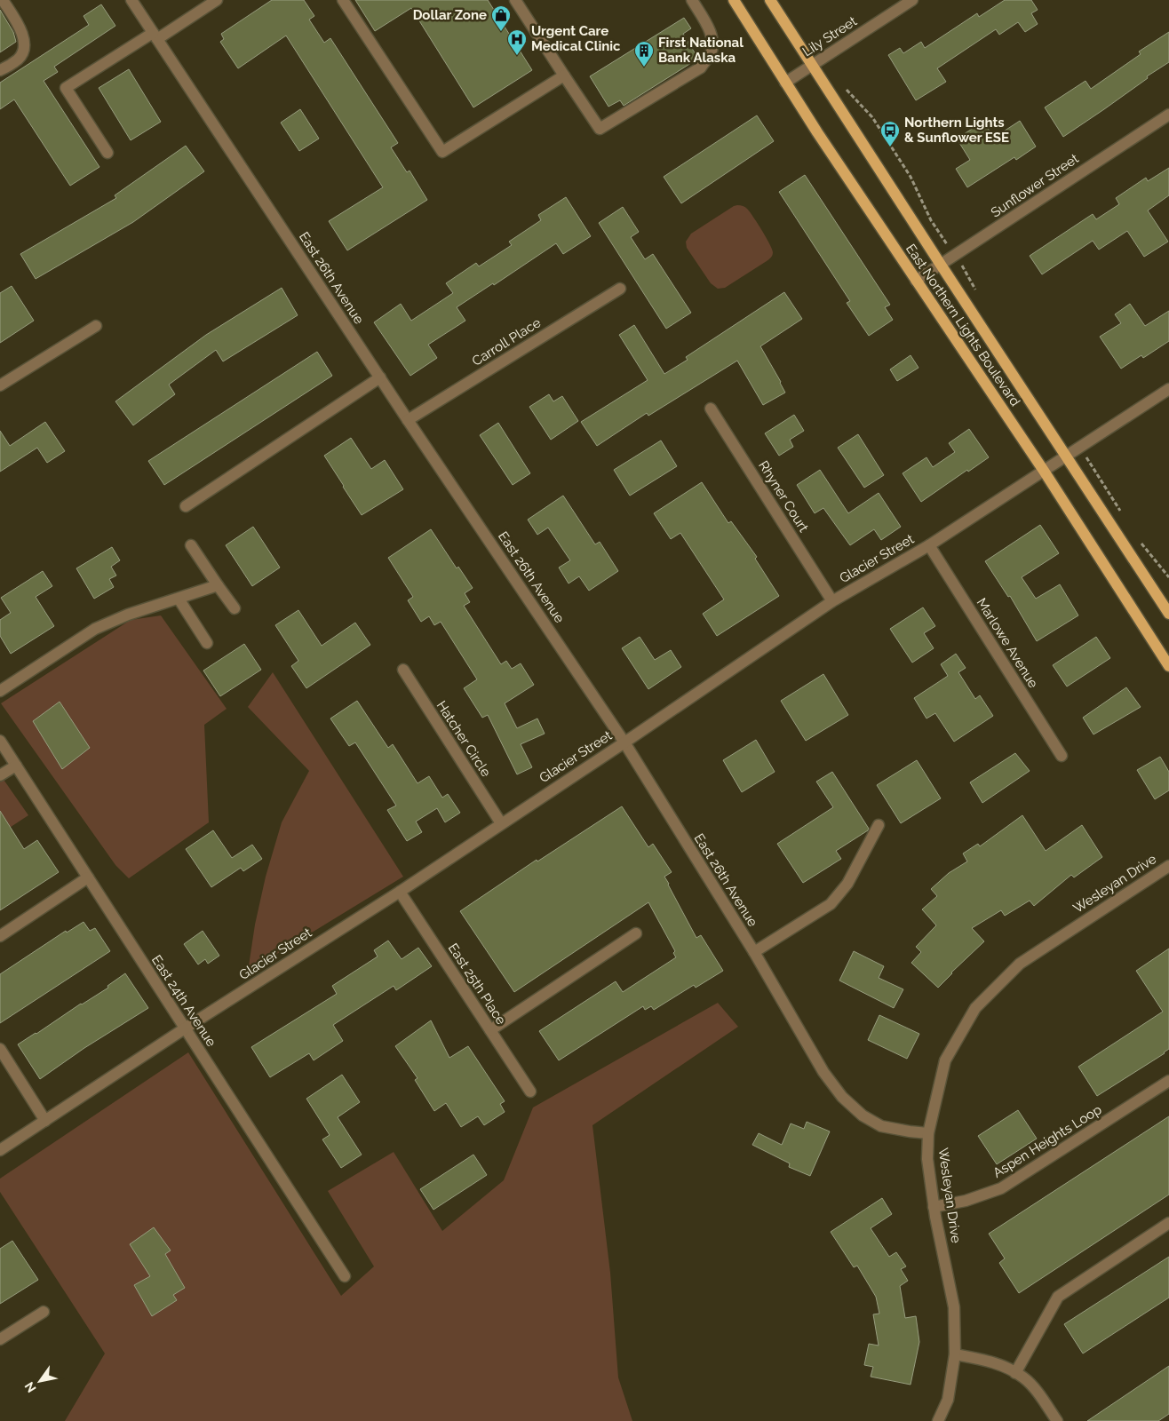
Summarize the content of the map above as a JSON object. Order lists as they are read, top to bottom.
{
  "streets": {
    "main road": ["East Northern Lights Boulevard"],
    "street": [
      "Lily Street",
      "Sunflower Street",
      "East 26th Avenue",
      "Carroll Place",
      "Rhyner Court",
      "Glacier Street",
      "Marlowe Avenue",
      "Hatcher Circle",
      "Wesleyan Drive",
      "East 25th Place",
      "East 24th Avenue",
      "Aspen Heights Loop"
    ]
  },
  "crossings": [
    ["Lily Street", "East Northern Lights Boulevard"],
    ["Sunflower Street", "East Northern Lights Boulevard"],
    ["East 26th Avenue", "Carroll Place"],
    ["East 26th Avenue", "Glacier Street"],
    ["East 26th Avenue", "Wesleyan Drive"],
    ["East Northern Lights Boulevard", "Glacier Street"],
    ["Rhyner Court", "Glacier Street"],
    ["Glacier Street", "Marlowe Avenue"],
    ["Glacier Street", "Hatcher Circle"],
    ["Glacier Street", "East 25th Place"],
    ["Glacier Street", "East 24th Avenue"],
    ["Wesleyan Drive", "Aspen Heights Loop"]
  ],
  "places": {
    "shop": ["Dollar Zone"],
    "hospital": ["Urgent Care Medical Clinic"],
    "building": ["First National Bank Alaska"],
    "bus stop": ["Northern Lights & Sunflower ESE"]
  },
  "north": "bottom left"
}
